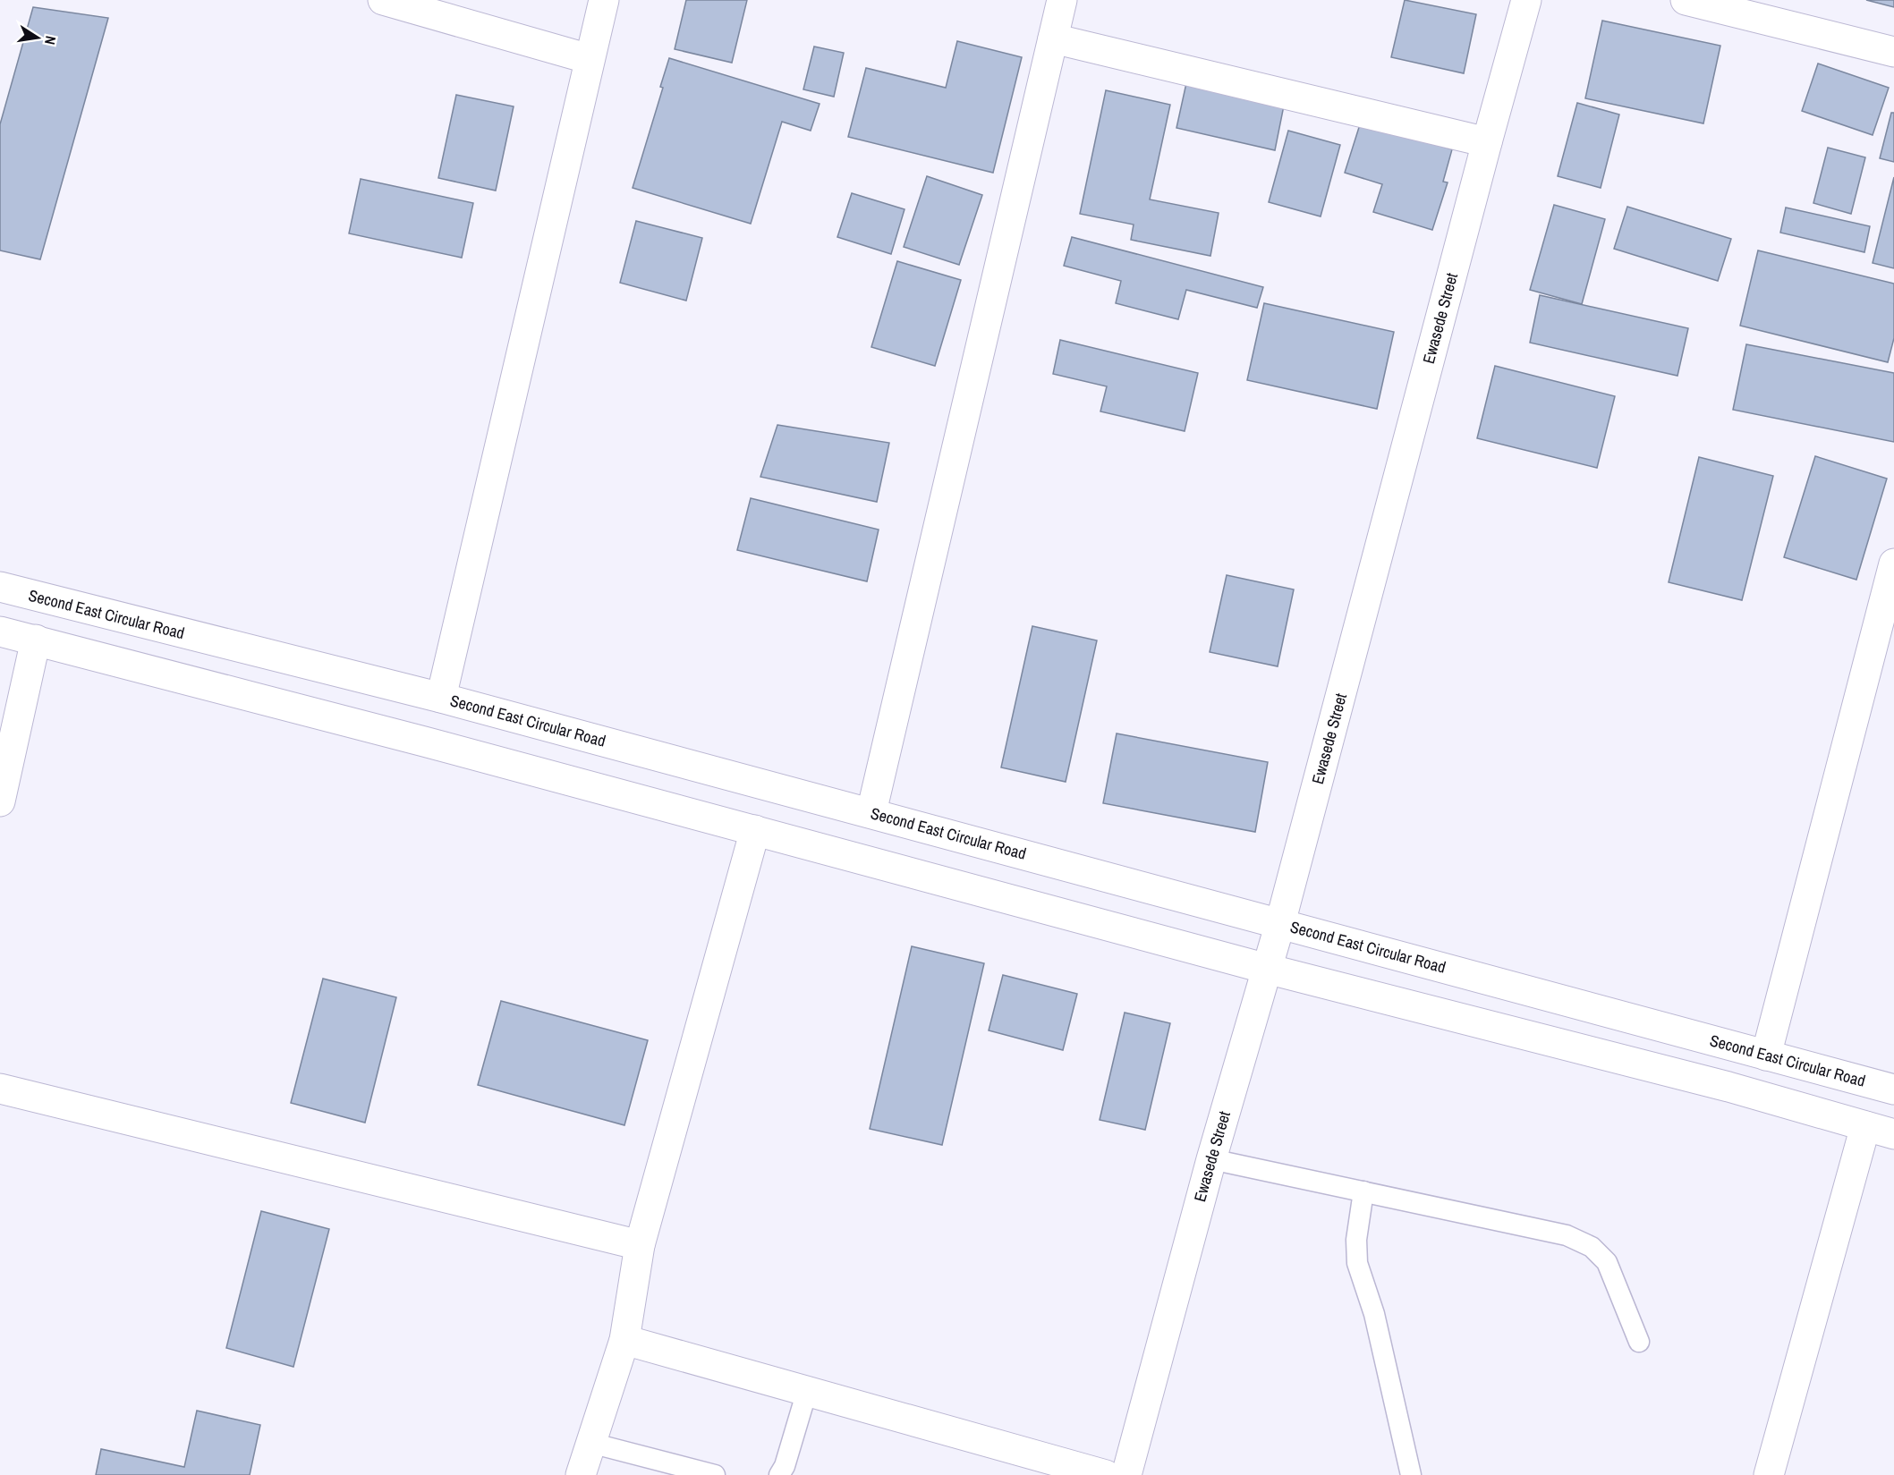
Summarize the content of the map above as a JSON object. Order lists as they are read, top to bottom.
{
  "streets": {
    "street": ["Ewasede Street", "Second East Circular Road"]
  },
  "crossings": [
    ["Ewasede Street", "Second East Circular Road"]
  ],
  "north": "right"
}
